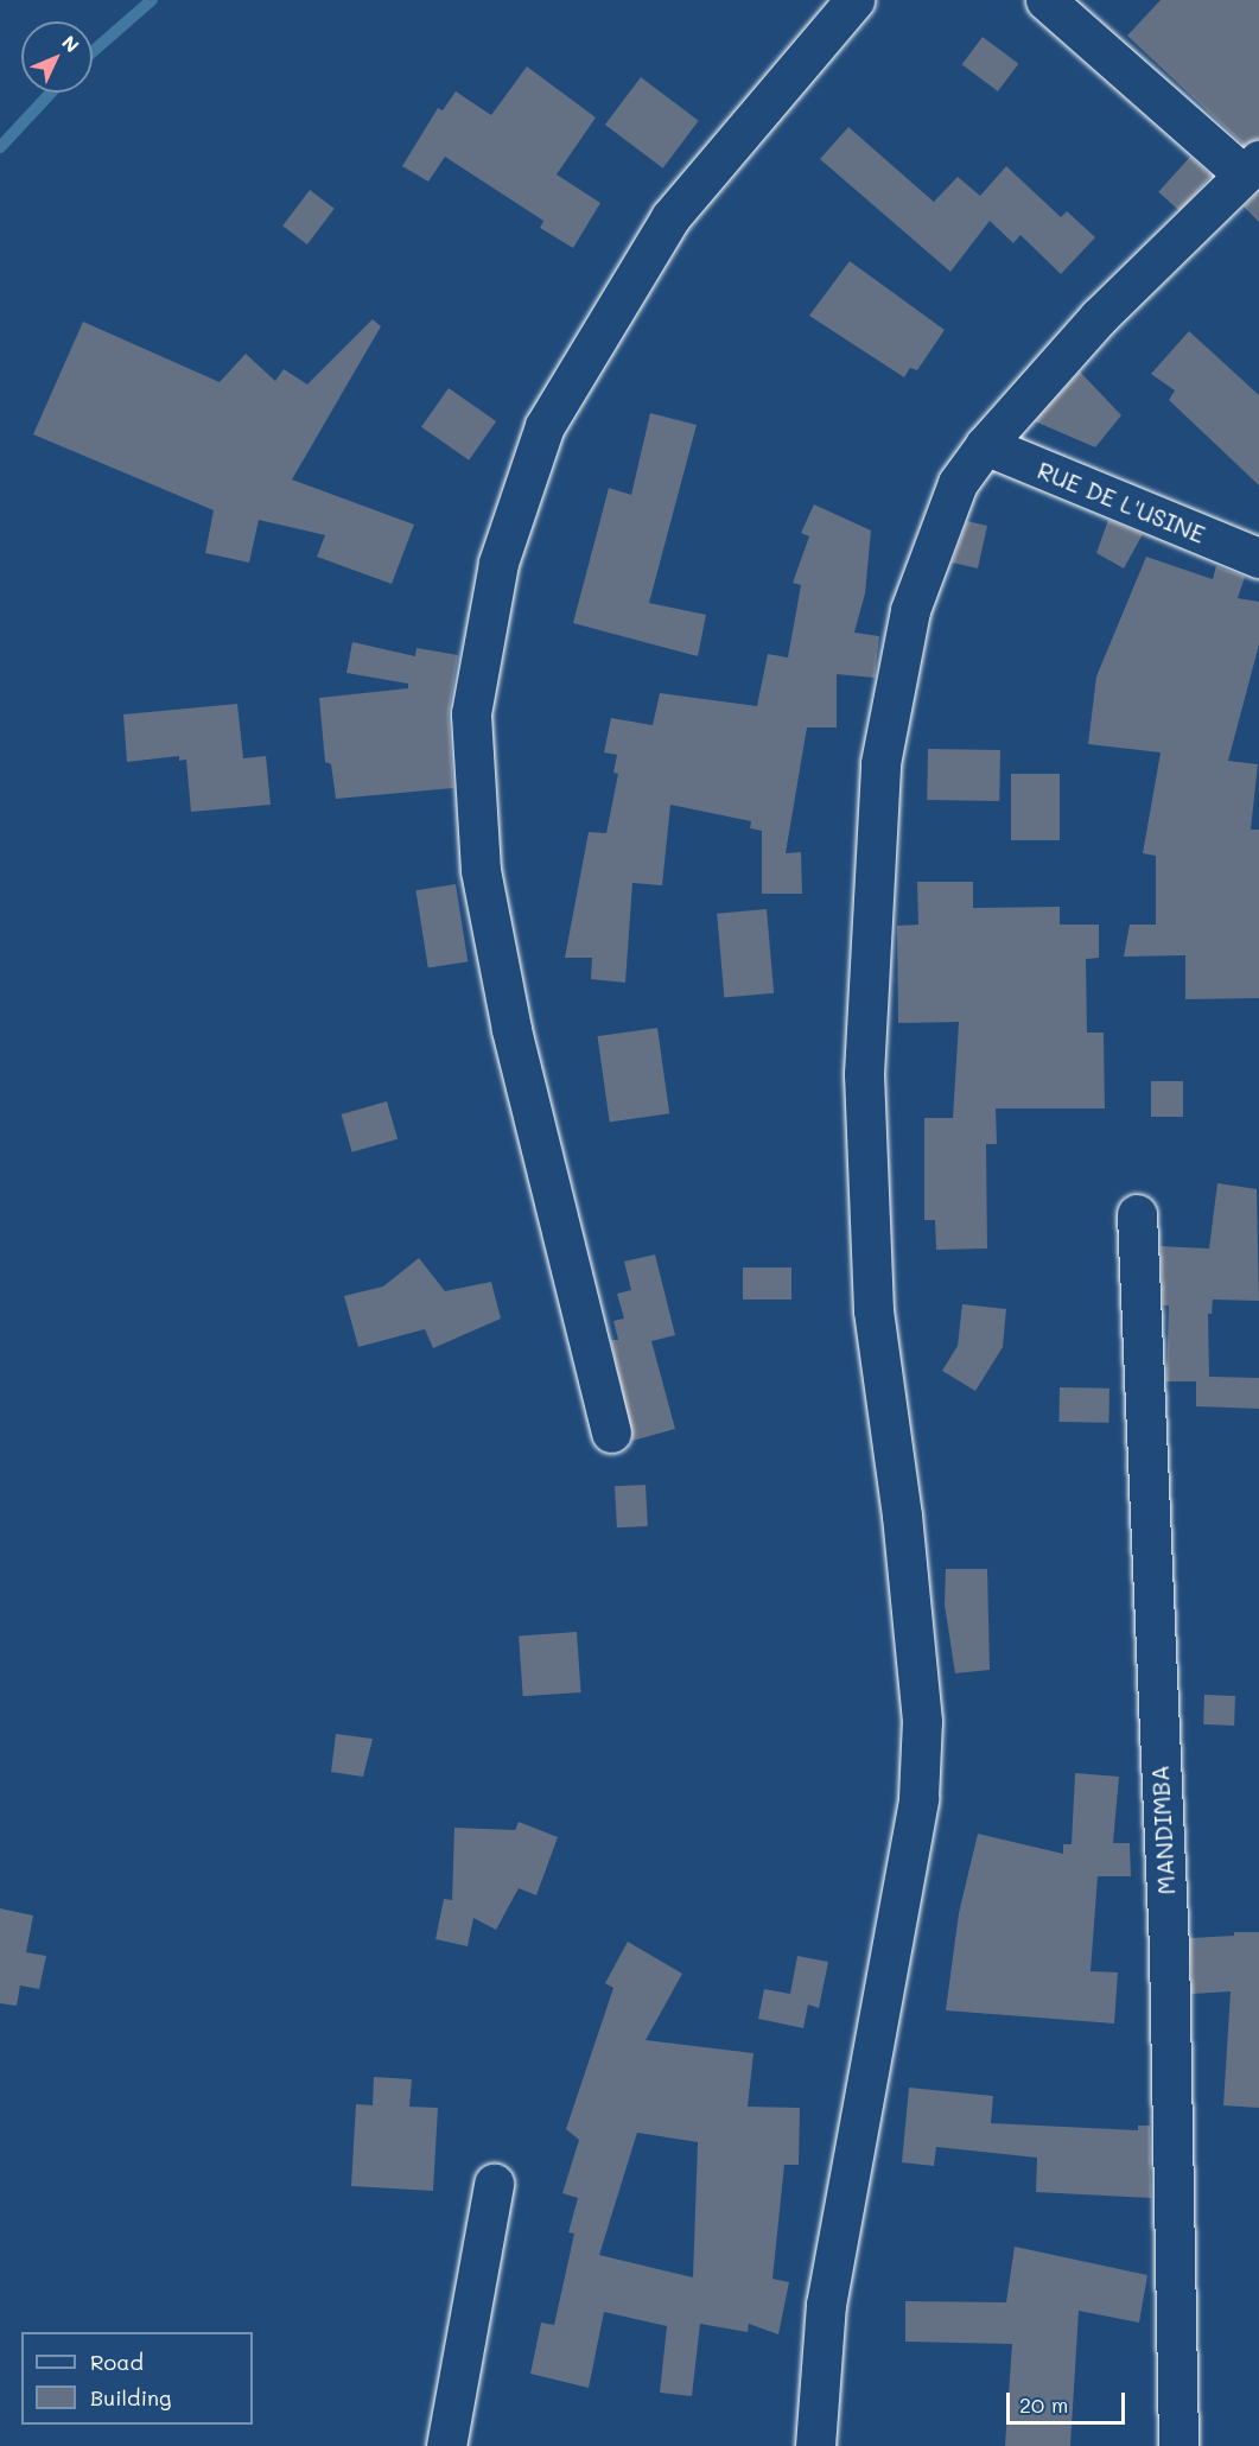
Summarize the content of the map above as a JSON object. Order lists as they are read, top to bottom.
{
  "streets": {
    "street": ["RUE DE L'USINE", "MANDIMBA"]
  },
  "legend": ["Road", "Building"],
  "scale_bar": "20 m",
  "north": "top right"
}
